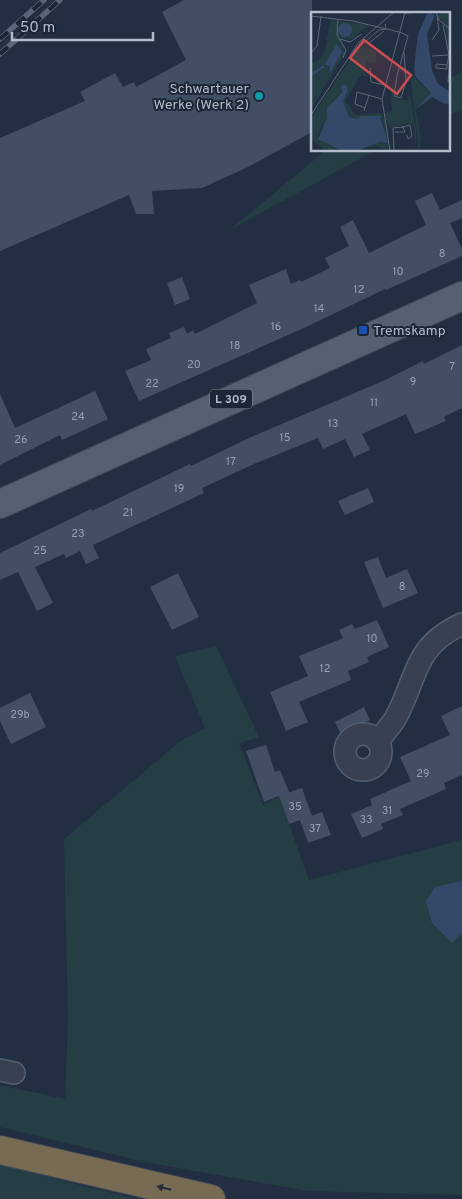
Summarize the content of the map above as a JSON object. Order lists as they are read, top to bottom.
{
  "streets": {
    "main road": ["L 309"]
  },
  "places": {
    "other": ["Schwartauer Werke (Werk 2)"],
    "transit": ["Tremskamp"]
  },
  "house_numbers": [
    "8",
    "10",
    "12",
    "14",
    "16",
    "18",
    "20",
    "7",
    "9",
    "22",
    "11",
    "24",
    "13",
    "15",
    "26",
    "17",
    "19",
    "21",
    "23",
    "25",
    "8",
    "10",
    "12",
    "29b",
    "29",
    "35",
    "31",
    "33",
    "37"
  ],
  "scale_bar": "50 m"
}
